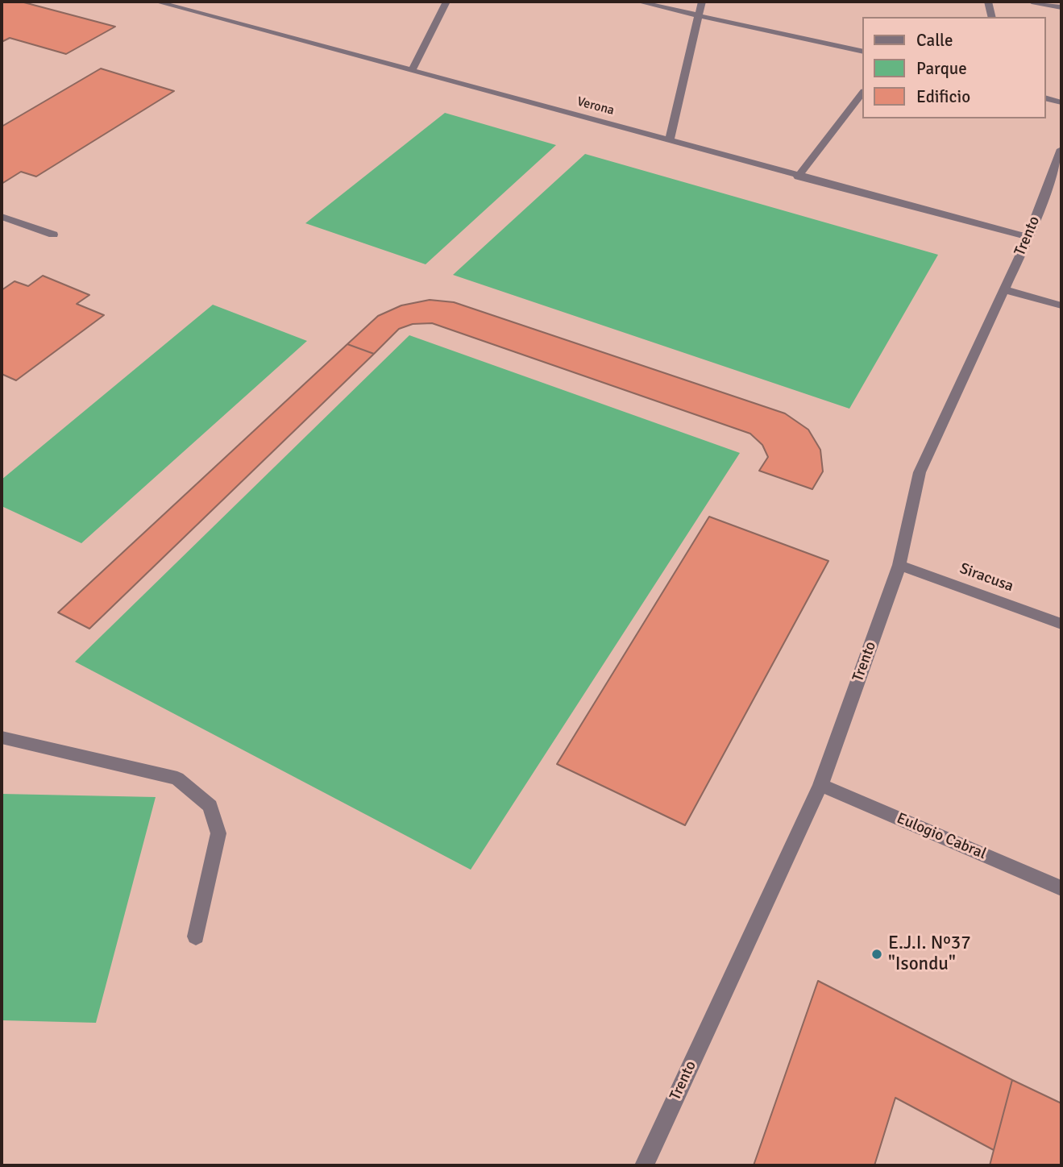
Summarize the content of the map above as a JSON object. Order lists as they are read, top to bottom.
{
  "streets": {
    "street": [
      "Verona",
      "Trento",
      "Siracusa",
      "Eulogio Cabral"
    ]
  },
  "crossings": [
    ["Verona", "Trento"],
    ["Trento", "Siracusa"],
    ["Trento", "Eulogio Cabral"]
  ],
  "places": ["E.J.I. Nº37 \"Isondu\""],
  "legend": ["Calle", "Parque", "Edificio"]
}
